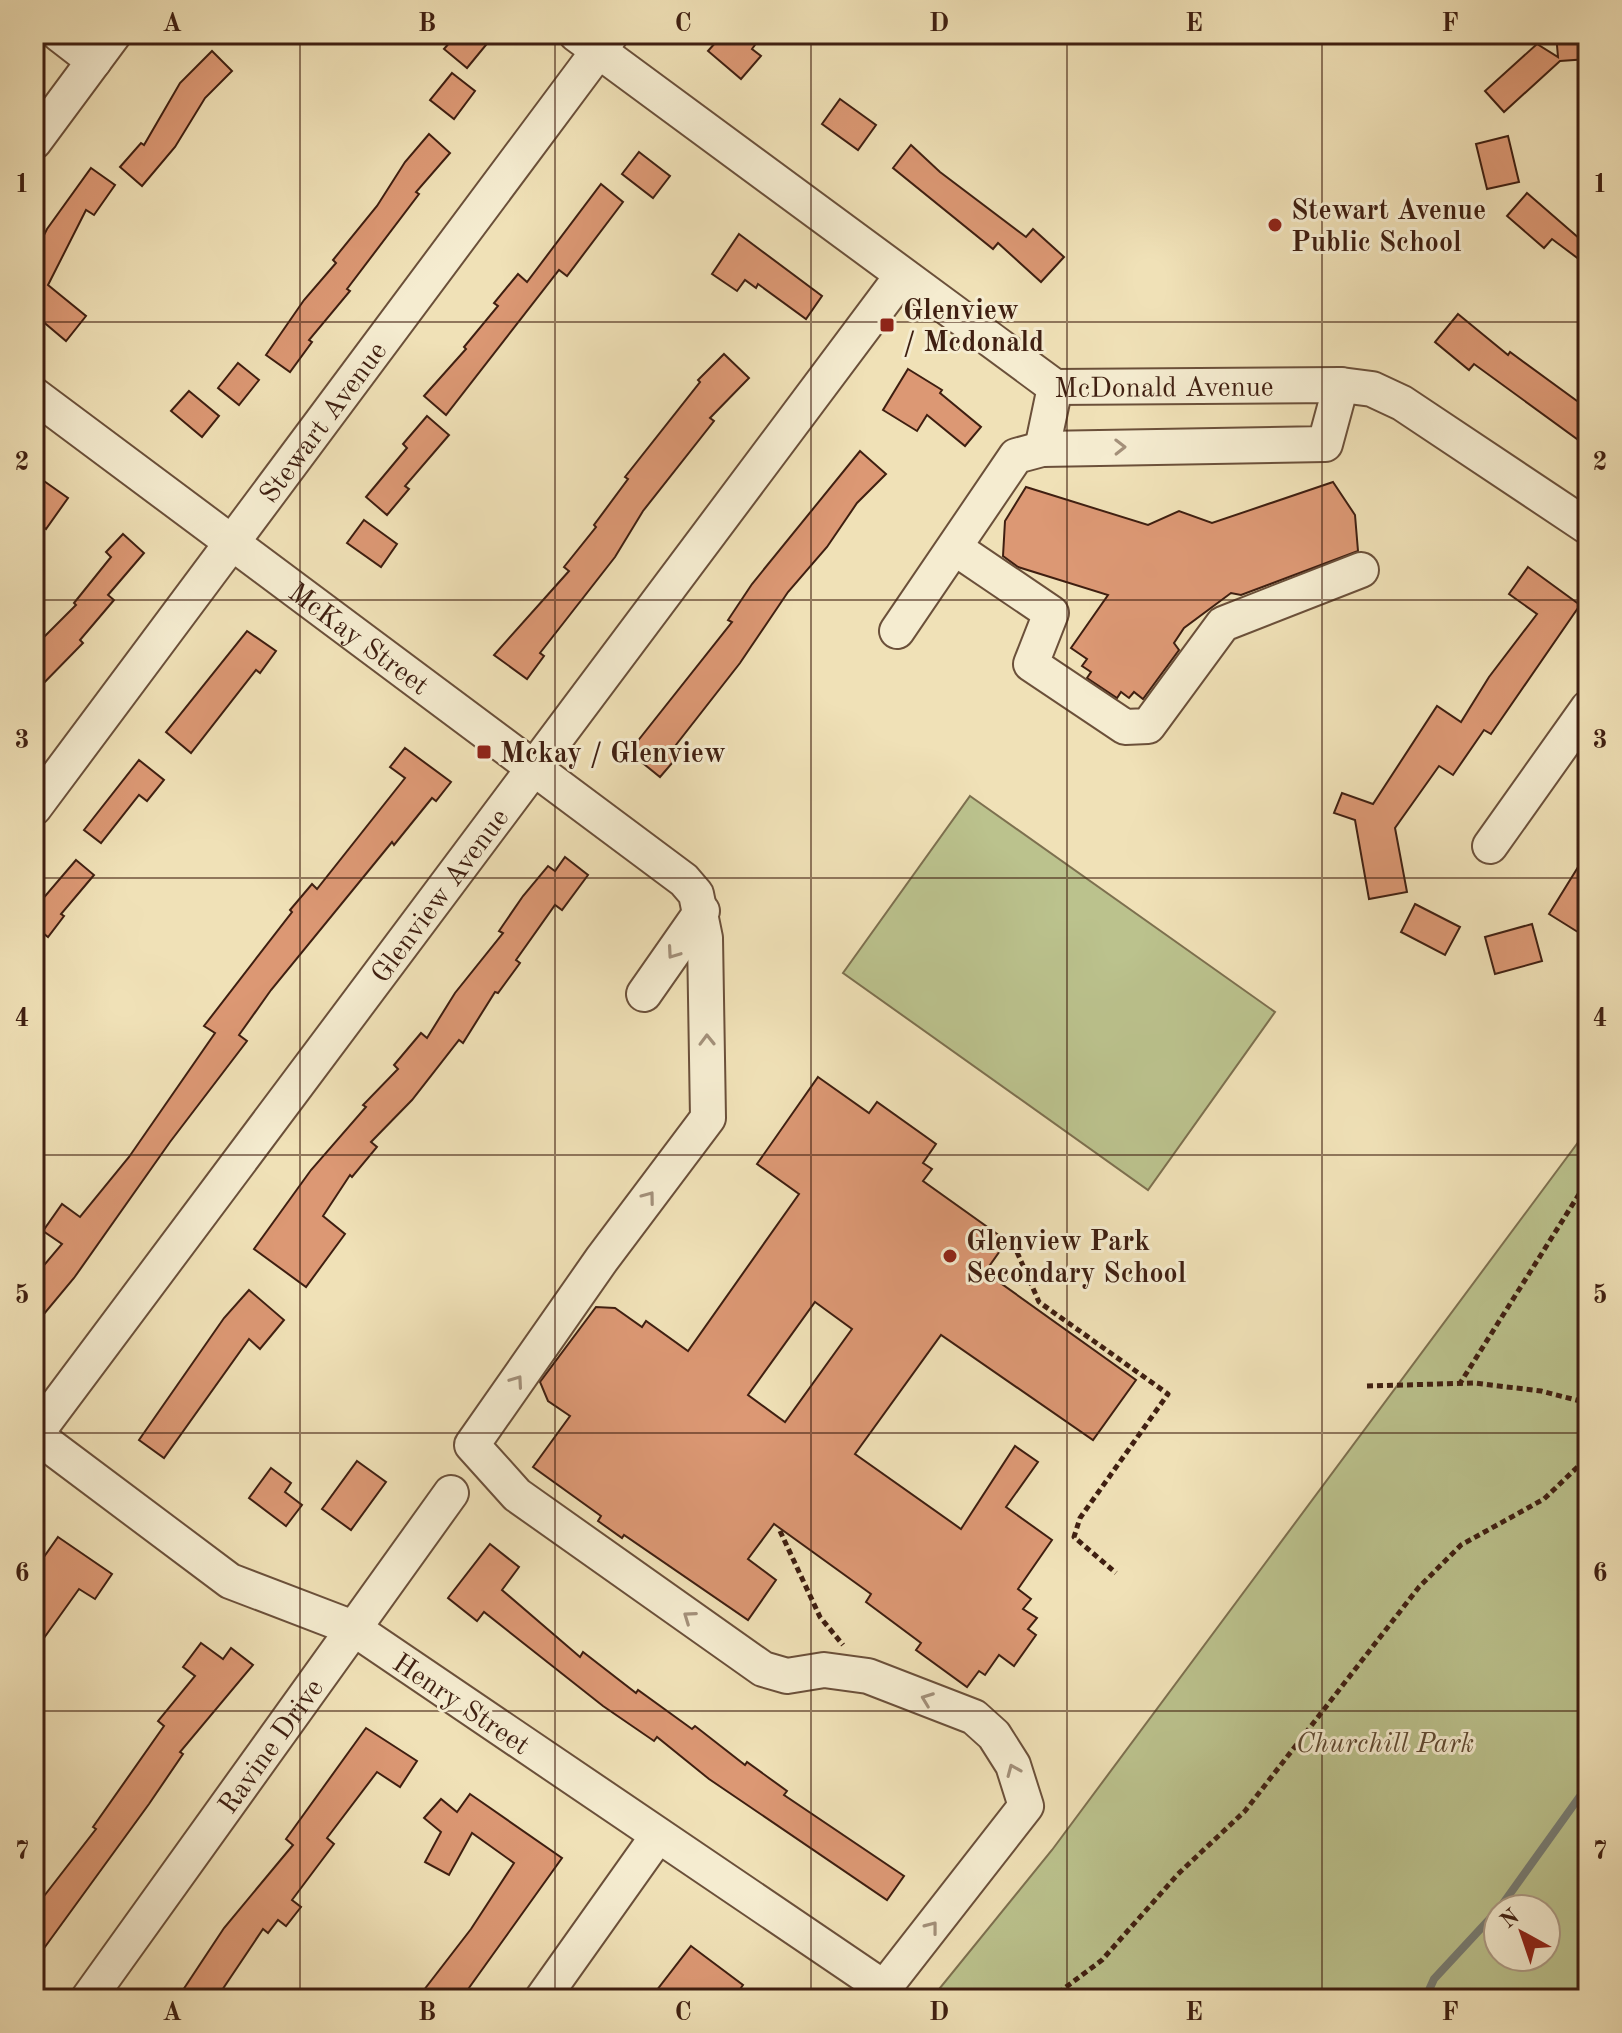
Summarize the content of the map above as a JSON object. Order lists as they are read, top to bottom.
{
  "streets": {
    "street": [
      "McDonald Avenue",
      "Stewart Avenue",
      "McKay Street",
      "Glenview Avenue",
      "Henry Street",
      "Ravine Drive"
    ]
  },
  "crossings": [
    ["McDonald Avenue", "Stewart Avenue"],
    ["McDonald Avenue", "Glenview Avenue"],
    ["Stewart Avenue", "McKay Street"],
    ["McKay Street", "Glenview Avenue"],
    ["Glenview Avenue", "Henry Street"],
    ["Henry Street", "Ravine Drive"]
  ],
  "parks": ["Churchill Park"],
  "places": {
    "other": ["Stewart Avenue Public School", "Glenview Park Secondary School"],
    "transit": ["Glenview / Mcdonald", "Mckay / Glenview"]
  },
  "north": "top left",
  "grid": {
    "columns": [
      "A",
      "B",
      "C",
      "D",
      "E",
      "F"
    ],
    "rows": [
      "1",
      "2",
      "3",
      "4",
      "5",
      "6",
      "7"
    ]
  }
}
